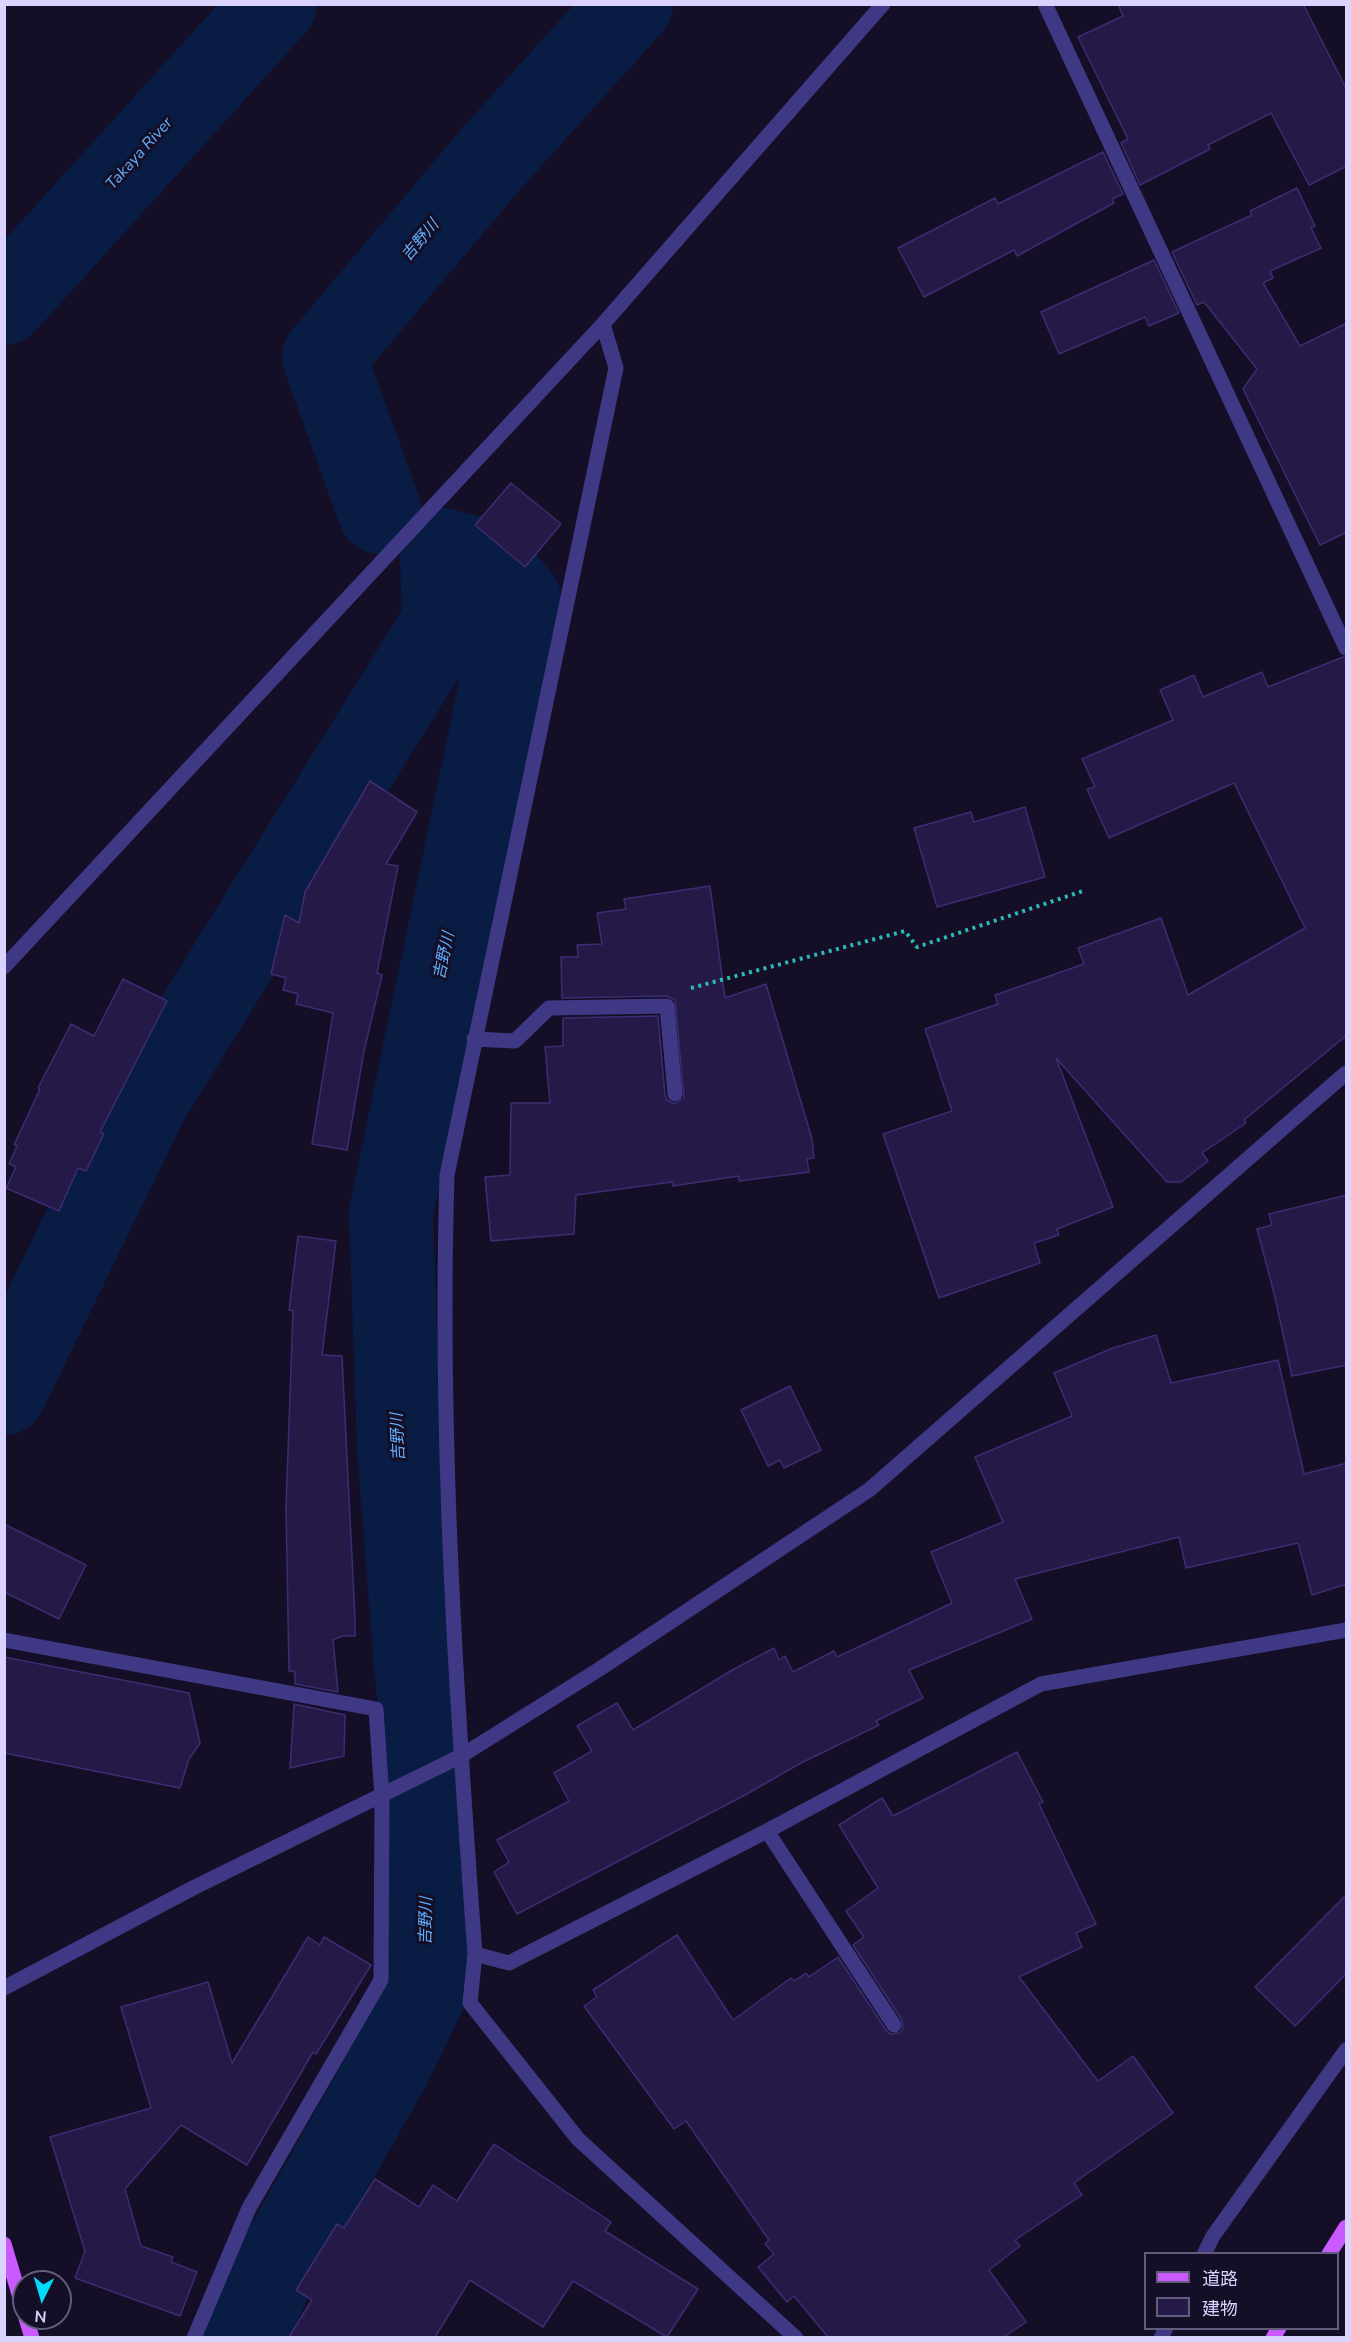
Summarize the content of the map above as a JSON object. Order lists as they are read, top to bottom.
{
  "water": ["Takaya River", "吉野川"],
  "legend": ["道路", "建物"],
  "north": "bottom"
}
